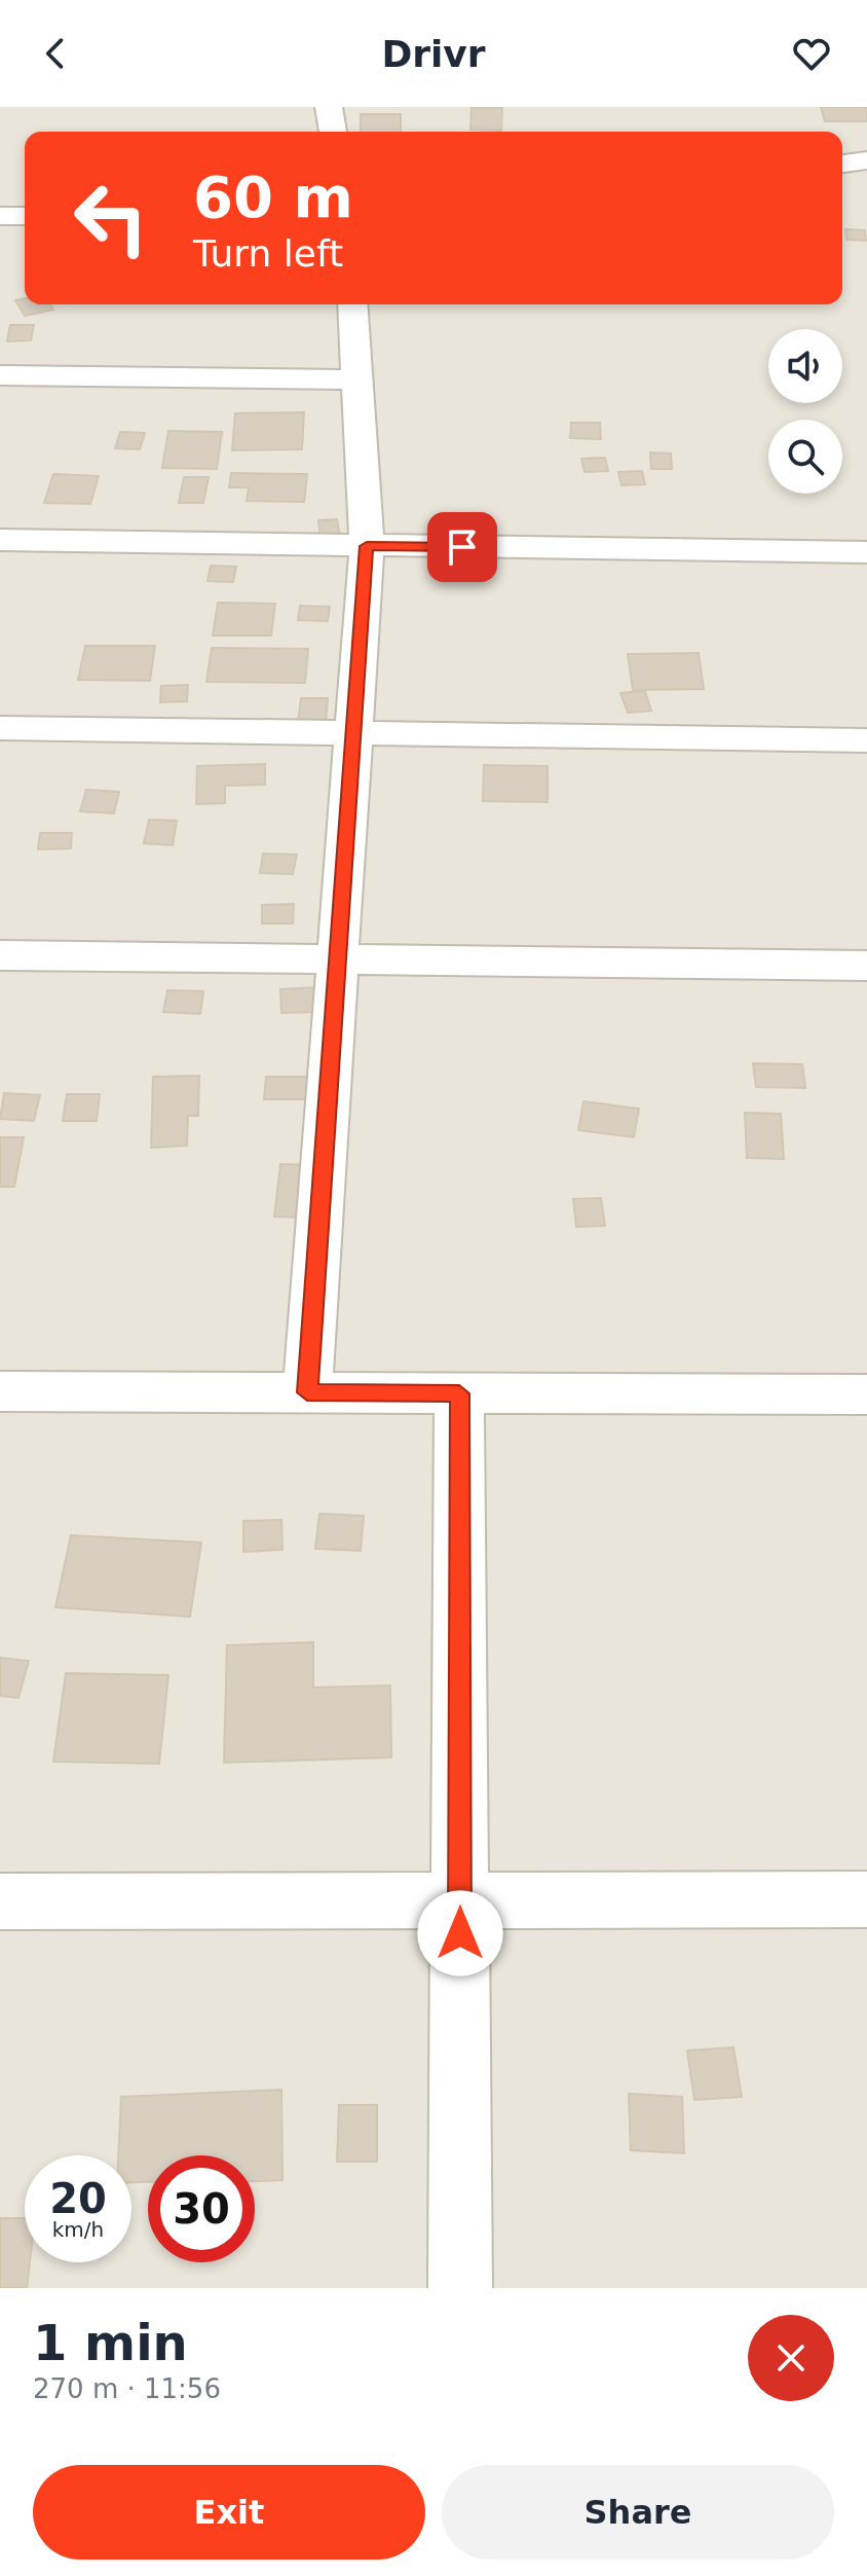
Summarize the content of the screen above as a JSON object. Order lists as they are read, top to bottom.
{
  "page": {
    "header": "Drivr",
    "turn": ["60 m", "Turn left"],
    "speed": "20 km/h",
    "limit": "30",
    "heading": ["1 min", "270 m · 11:56"],
    "buttons": ["Exit", "Share"]
  }
}
